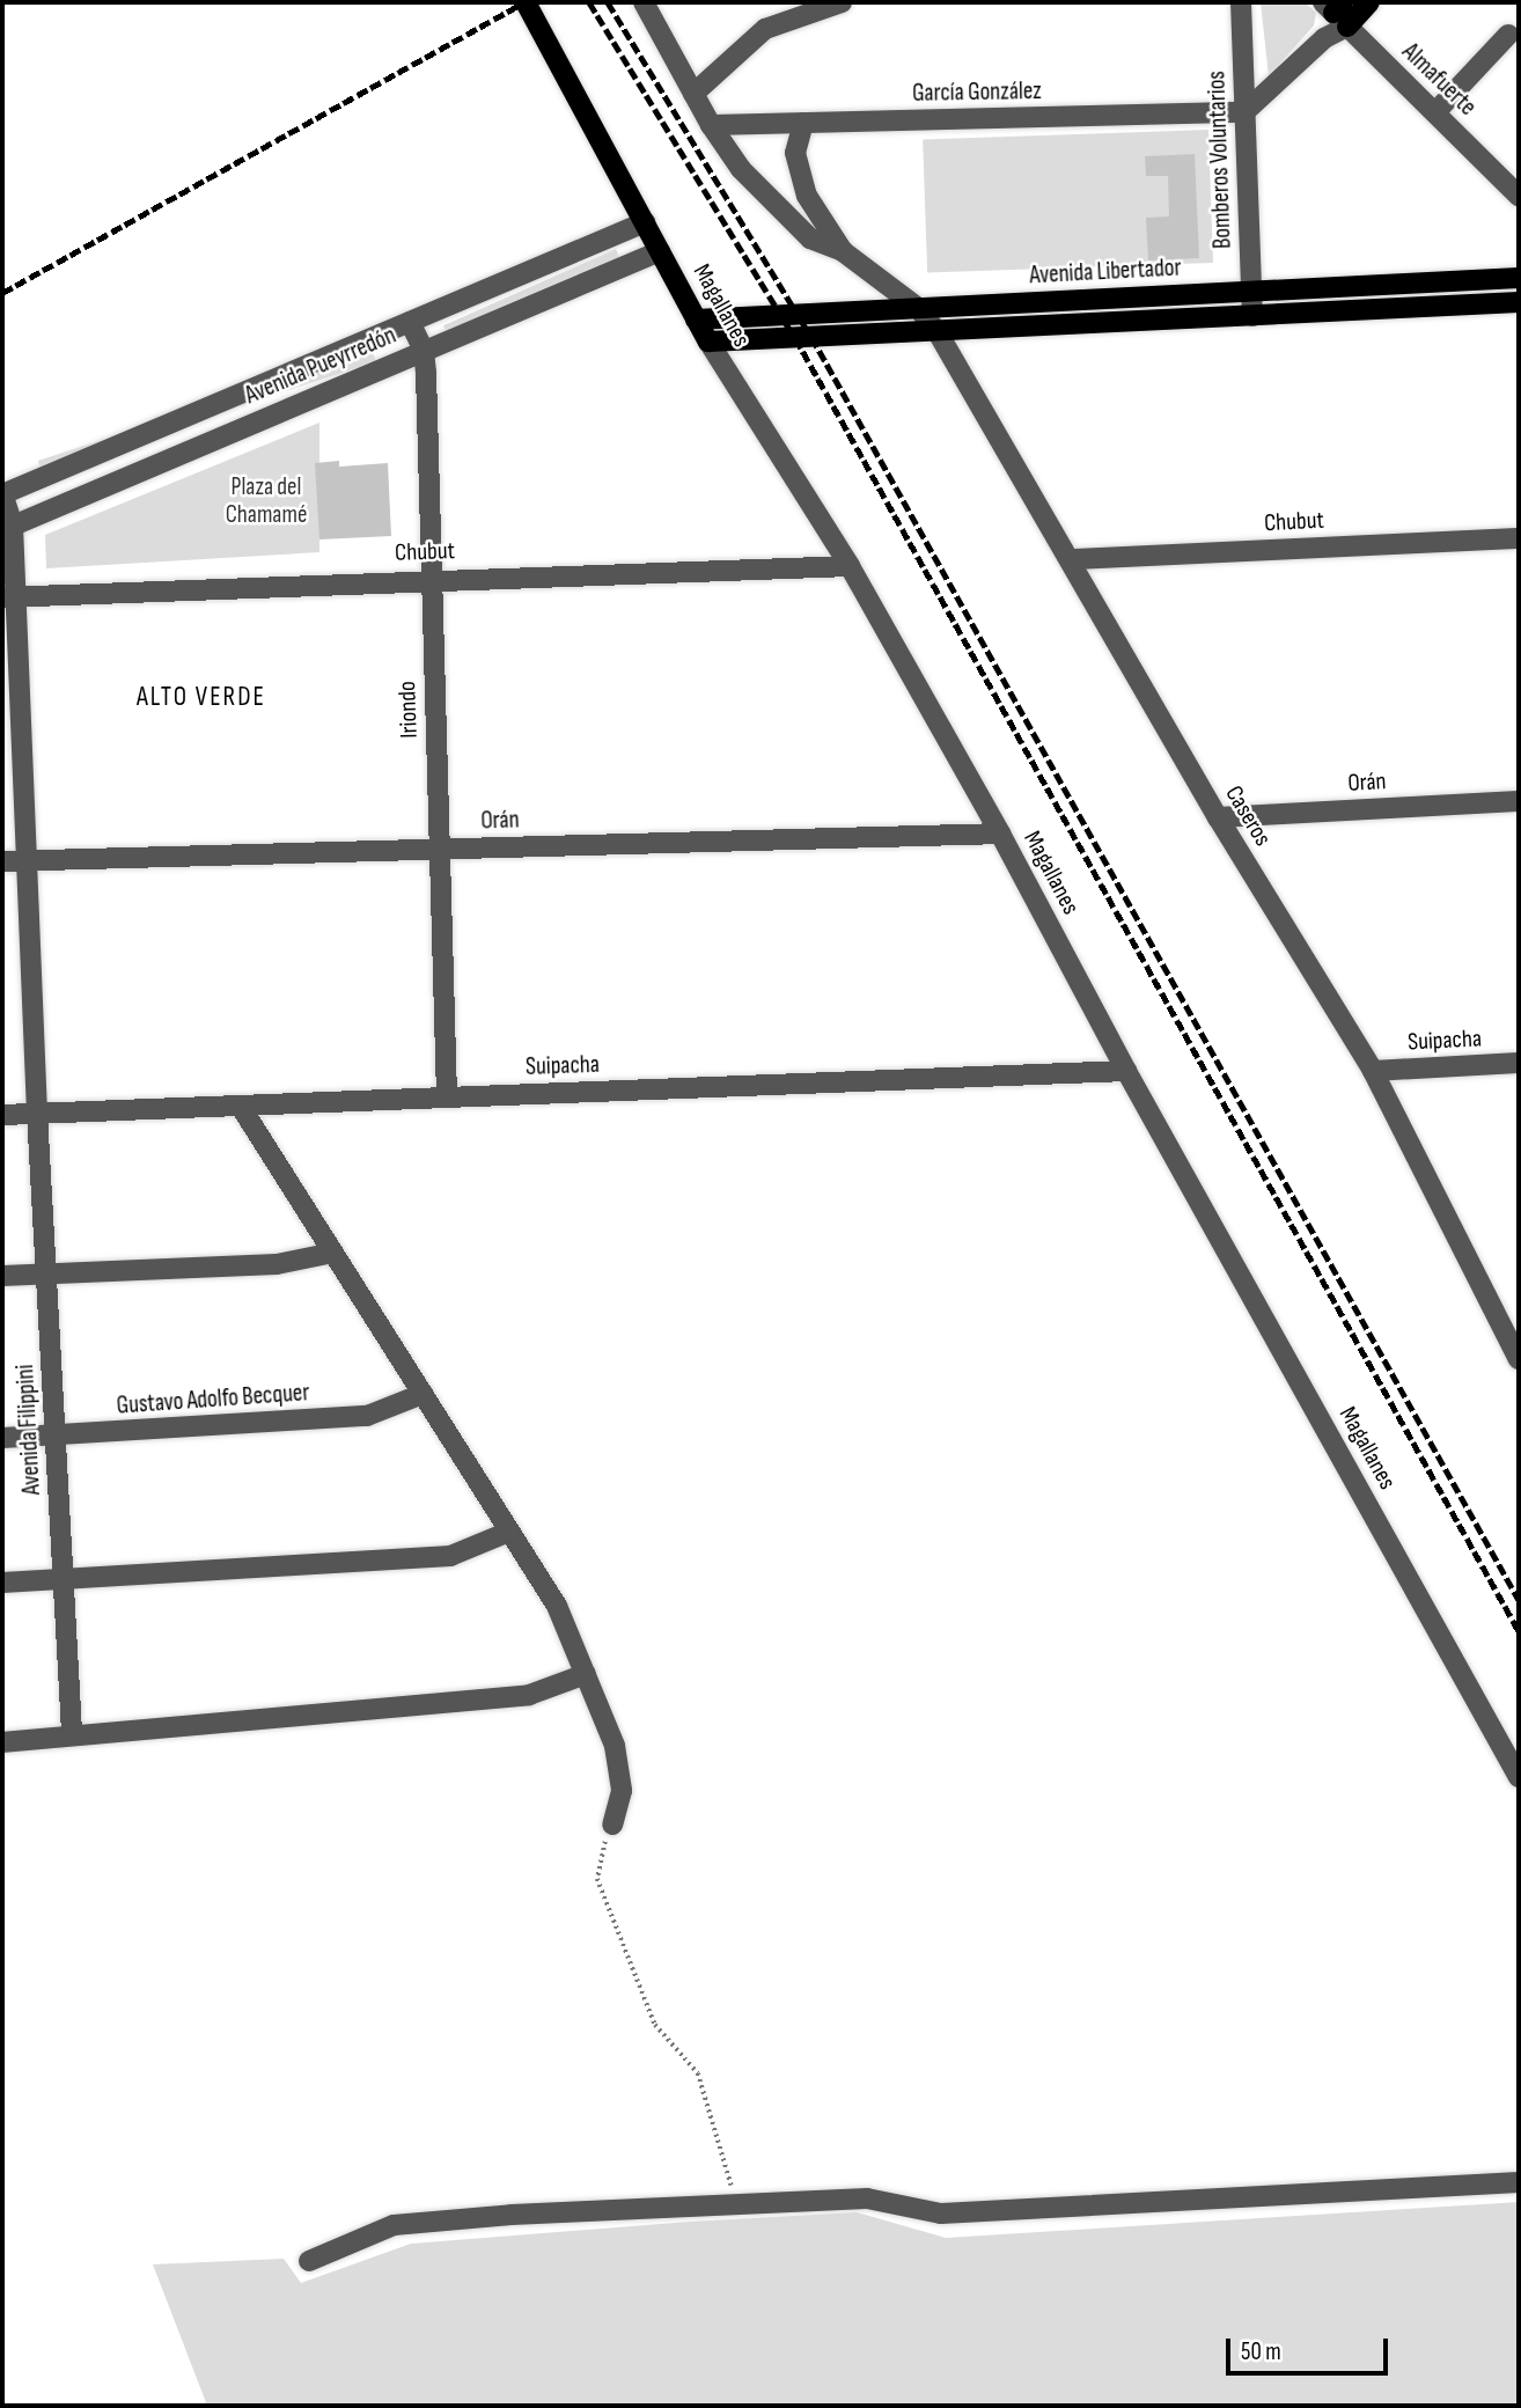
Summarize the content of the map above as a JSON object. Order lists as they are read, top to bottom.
{
  "streets": {
    "main road": ["Avenida Libertador", "Magallanes"],
    "street": [
      "Almafuerte",
      "García González",
      "Bomberos Voluntarios",
      "Avenida Pueyrredón",
      "Chubut",
      "Iriondo",
      "Orán",
      "Caseros",
      "Suipacha",
      "Gustavo Adolfo Becquer",
      "Avenida Filippini"
    ]
  },
  "crossings": [
    ["García González", "Bomberos Voluntarios"],
    ["Bomberos Voluntarios", "Avenida Libertador"],
    ["Avenida Libertador", "Magallanes"],
    ["Avenida Libertador", "Caseros"],
    ["Magallanes", "Avenida Pueyrredón"],
    ["Magallanes", "Chubut"],
    ["Magallanes", "Orán"],
    ["Magallanes", "Suipacha"],
    ["Avenida Pueyrredón", "Iriondo"],
    ["Avenida Pueyrredón", "Avenida Filippini"],
    ["Chubut", "Iriondo"],
    ["Chubut", "Caseros"],
    ["Chubut", "Avenida Filippini"],
    ["Iriondo", "Orán"],
    ["Iriondo", "Suipacha"],
    ["Orán", "Caseros"],
    ["Orán", "Avenida Filippini"],
    ["Caseros", "Suipacha"],
    ["Suipacha", "Avenida Filippini"],
    ["Gustavo Adolfo Becquer", "Avenida Filippini"]
  ],
  "districts": ["ALTO VERDE"],
  "parks": ["Plaza del Chamamé"],
  "scale_bar": "50 m"
}
